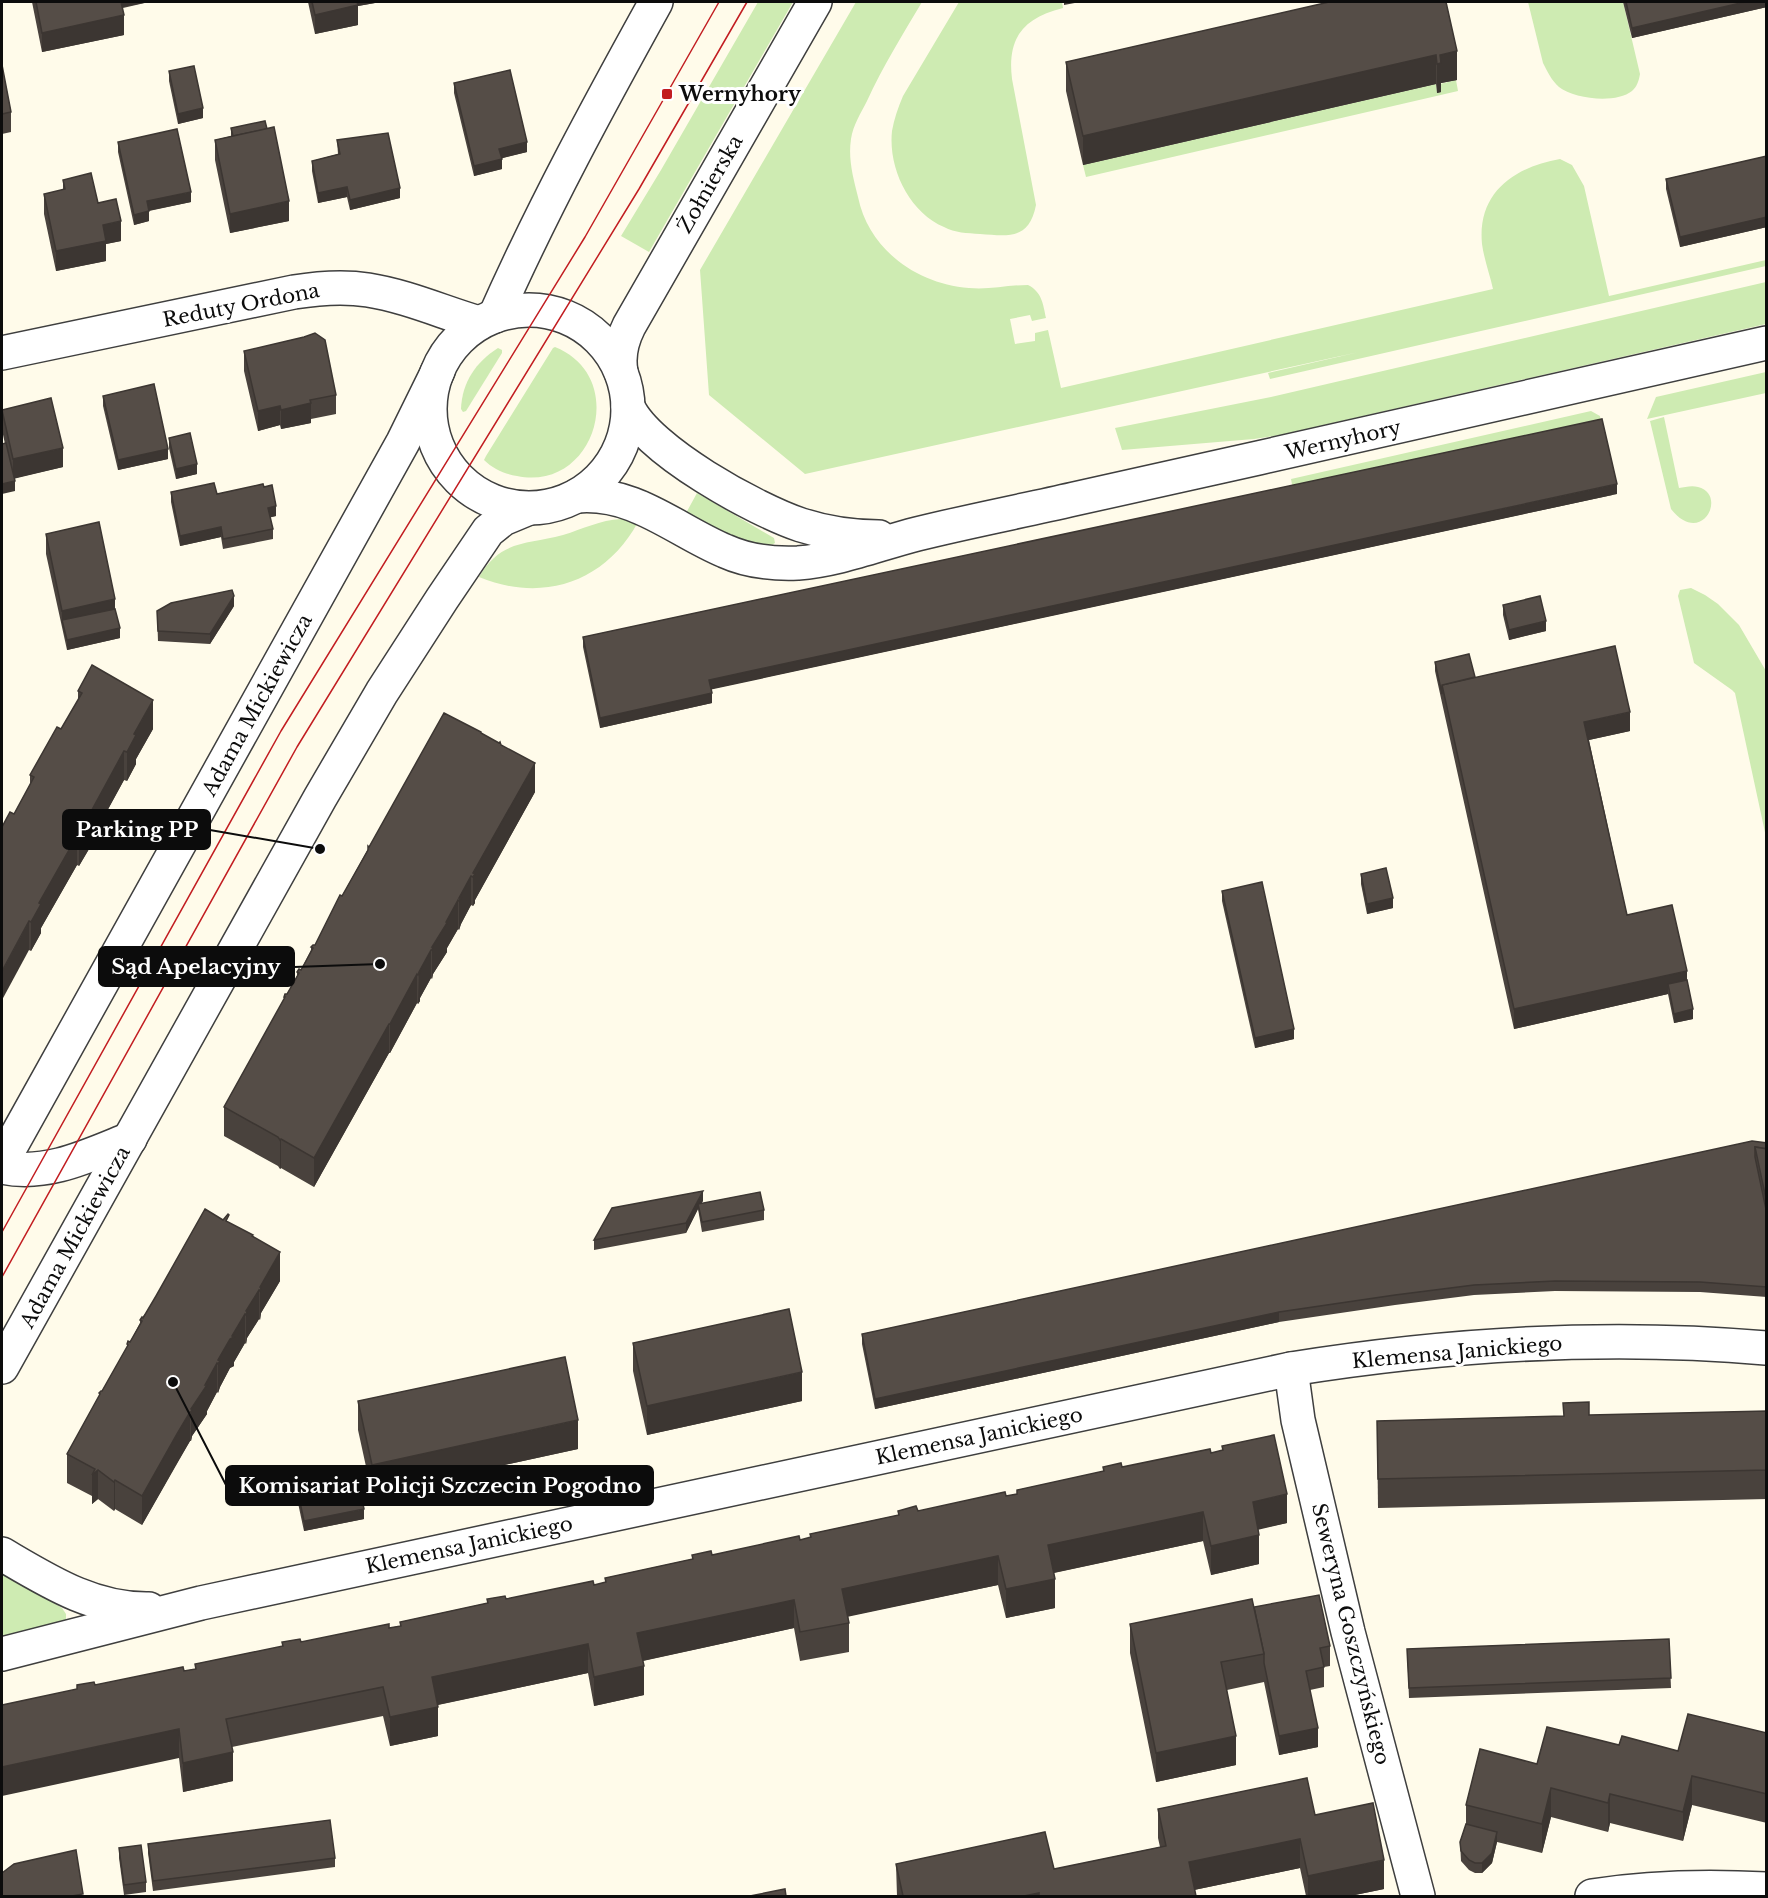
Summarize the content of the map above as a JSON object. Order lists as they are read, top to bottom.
{
  "streets": {
    "street": [
      "Żołnierska",
      "Reduty Ordona",
      "Wernyhory",
      "Adama Mickiewicza",
      "Klemensa Janickiego",
      "Seweryna Goszczyńskiego"
    ]
  },
  "crossings": [
    ["Żołnierska", "Reduty Ordona"],
    ["Żołnierska", "Wernyhory"],
    ["Żołnierska", "Adama Mickiewicza"],
    ["Reduty Ordona", "Wernyhory"],
    ["Reduty Ordona", "Adama Mickiewicza"],
    ["Wernyhory", "Adama Mickiewicza"],
    ["Klemensa Janickiego", "Seweryna Goszczyńskiego"]
  ],
  "places": {
    "transit": ["Wernyhory"],
    "other": ["Parking PP", "Sąd Apelacyjny", "Komisariat Policji Szczecin Pogodno"]
  }
}
